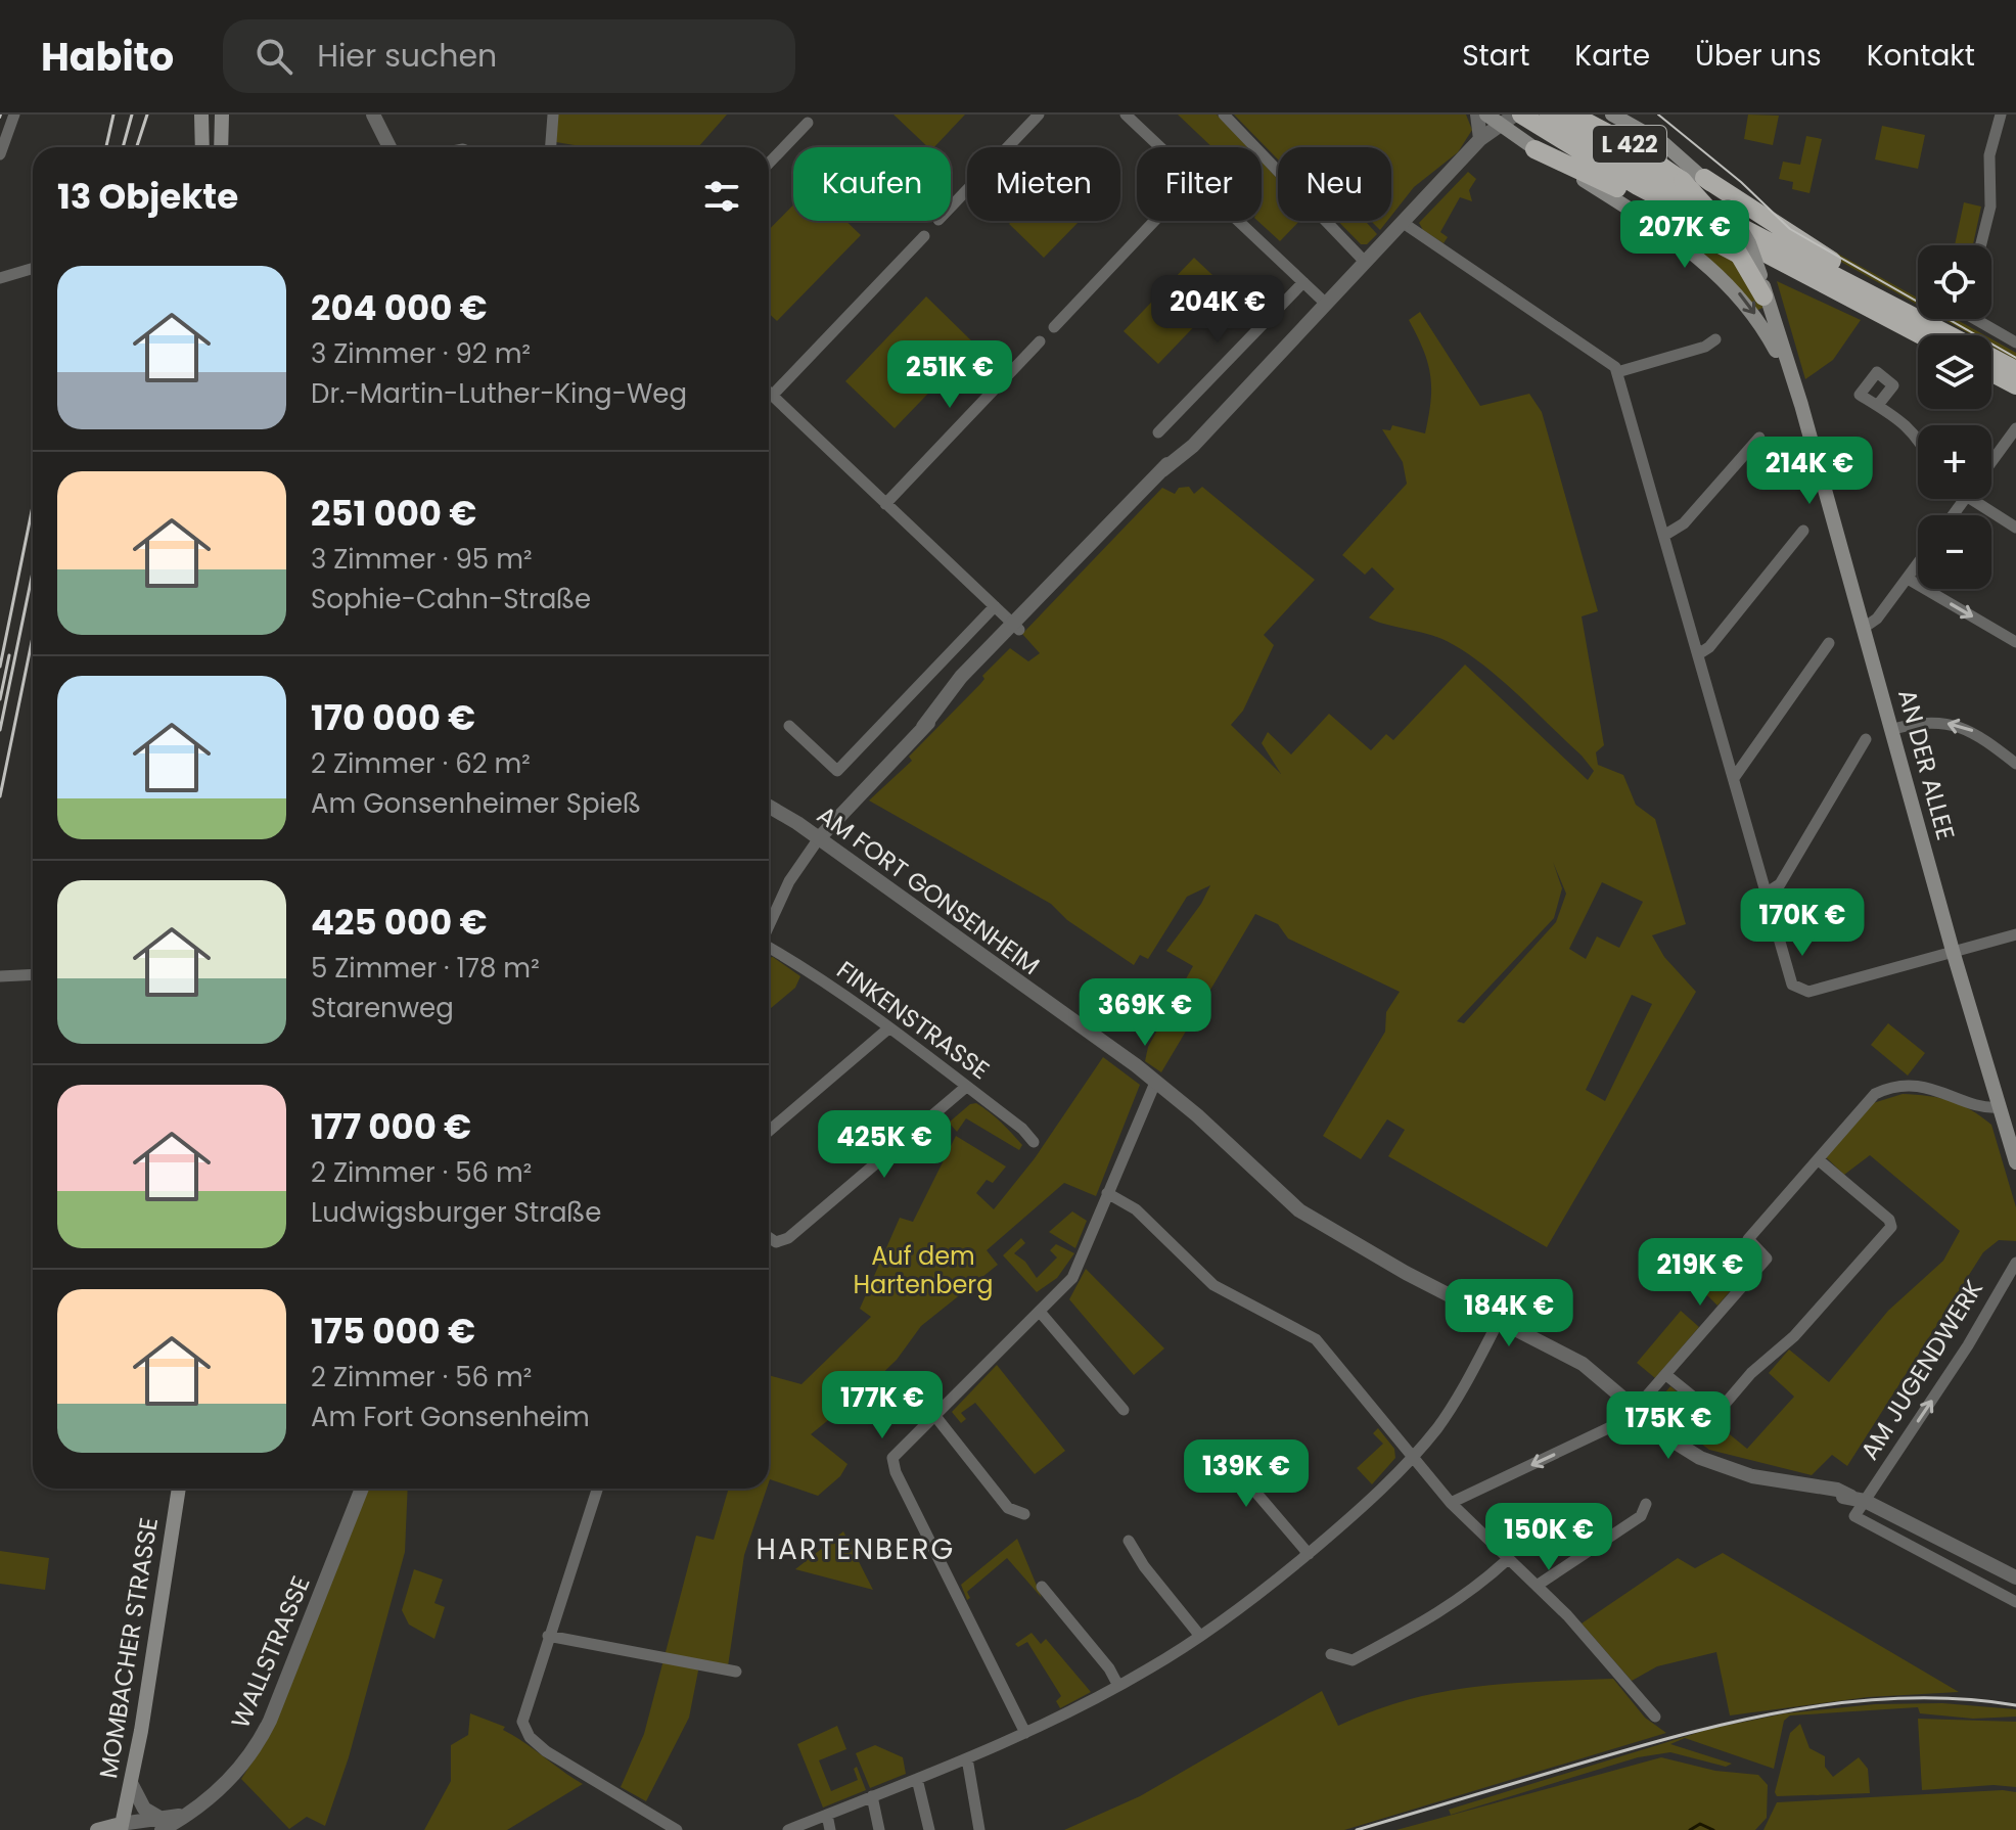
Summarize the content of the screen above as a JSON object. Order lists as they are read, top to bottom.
{
  "streets": {
    "highway": ["L 422"],
    "main road": ["AN DER ALLEE", "MOMBACHER STRASSE"],
    "street": [
      "AM FORT GONSENHEIM",
      "FINKENSTRASSE",
      "AM JUGENDWERK",
      "WALLSTRASSE"
    ]
  },
  "crossings": [
    ["L 422", "AN DER ALLEE"],
    ["AM FORT GONSENHEIM", "AM JUGENDWERK"],
    ["MOMBACHER STRASSE", "WALLSTRASSE"]
  ],
  "one_way": ["AM JUGENDWERK"],
  "districts": ["HARTENBERG"],
  "parks": ["Auf dem Hartenberg"],
  "page": {
    "header": "Habito",
    "search": "Hier suchen",
    "nav": [
      "Start",
      "Karte",
      "Über uns",
      "Kontakt"
    ],
    "chip": [
      "Kaufen",
      "Mieten",
      "Filter",
      "Neu"
    ],
    "heading": "13 Objekte",
    "price": [
      "207K €",
      "204K €",
      "251K €",
      "214K €",
      "170K €",
      "369K €",
      "425K €",
      "219K €",
      "184K €",
      "177K €",
      "175K €",
      "139K €",
      "150K €"
    ],
    "map_buttons": ["+", "−"],
    "list": [
      {
        "name": "204 000 €",
        "note": "3 Zimmer · 92 m² · Dr.-Martin-Luther-King-Weg"
      },
      {
        "name": "251 000 €",
        "note": "3 Zimmer · 95 m² · Sophie-Cahn-Straße"
      },
      {
        "name": "170 000 €",
        "note": "2 Zimmer · 62 m² · Am Gonsenheimer Spieß"
      },
      {
        "name": "425 000 €",
        "note": "5 Zimmer · 178 m² · Starenweg"
      },
      {
        "name": "177 000 €",
        "note": "2 Zimmer · 56 m² · Ludwigsburger Straße"
      },
      {
        "name": "175 000 €",
        "note": "2 Zimmer · 56 m² · Am Fort Gonsenheim"
      }
    ]
  }
}
